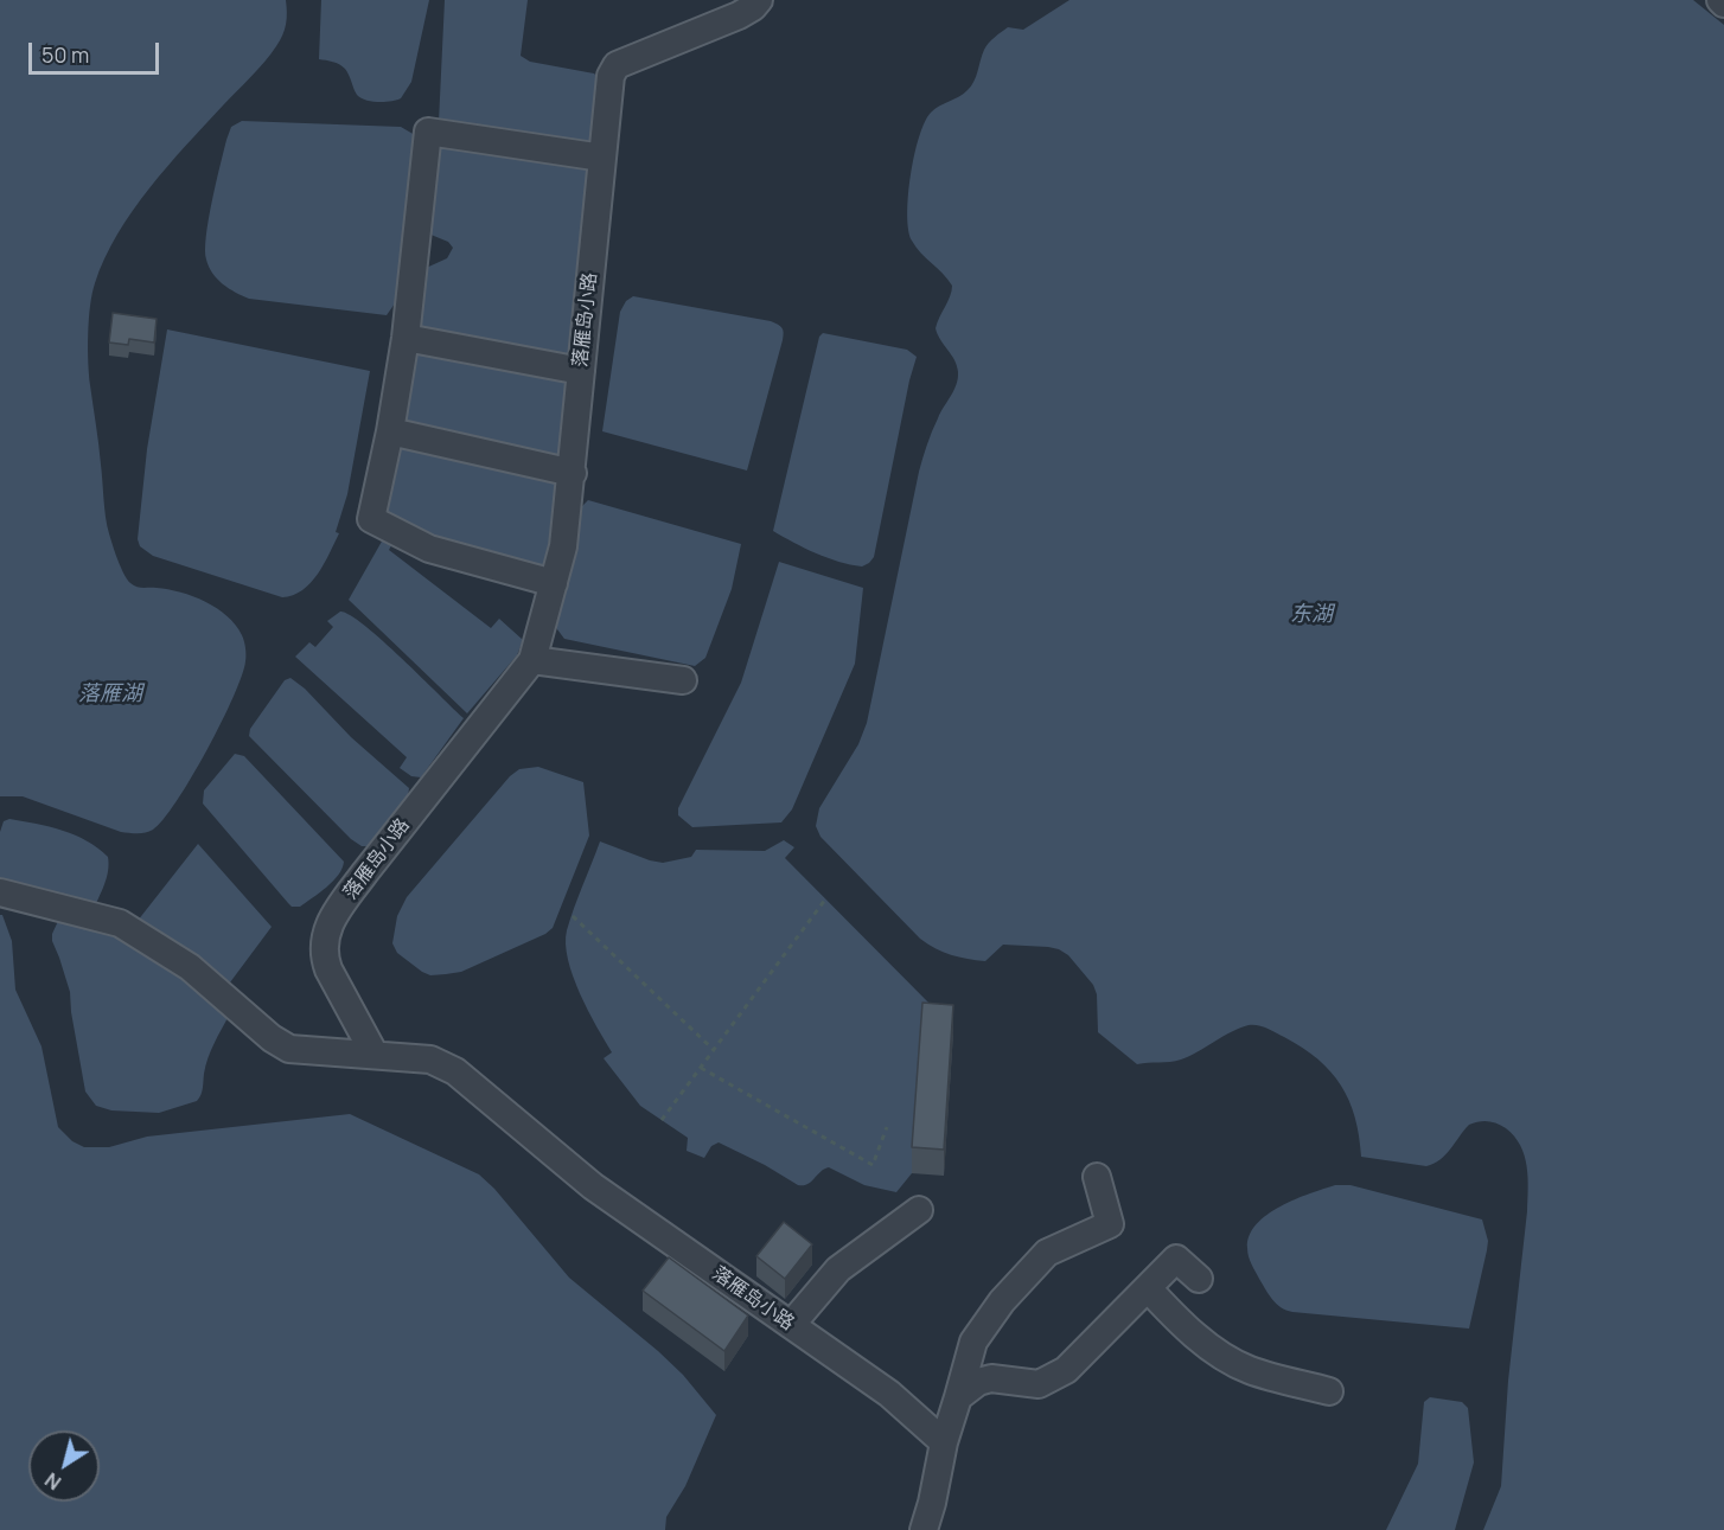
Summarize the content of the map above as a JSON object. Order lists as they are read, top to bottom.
{
  "streets": {
    "street": ["落雁岛小路"]
  },
  "water": ["东湖", "落雁湖"],
  "scale_bar": "50 m",
  "north": "bottom left"
}
